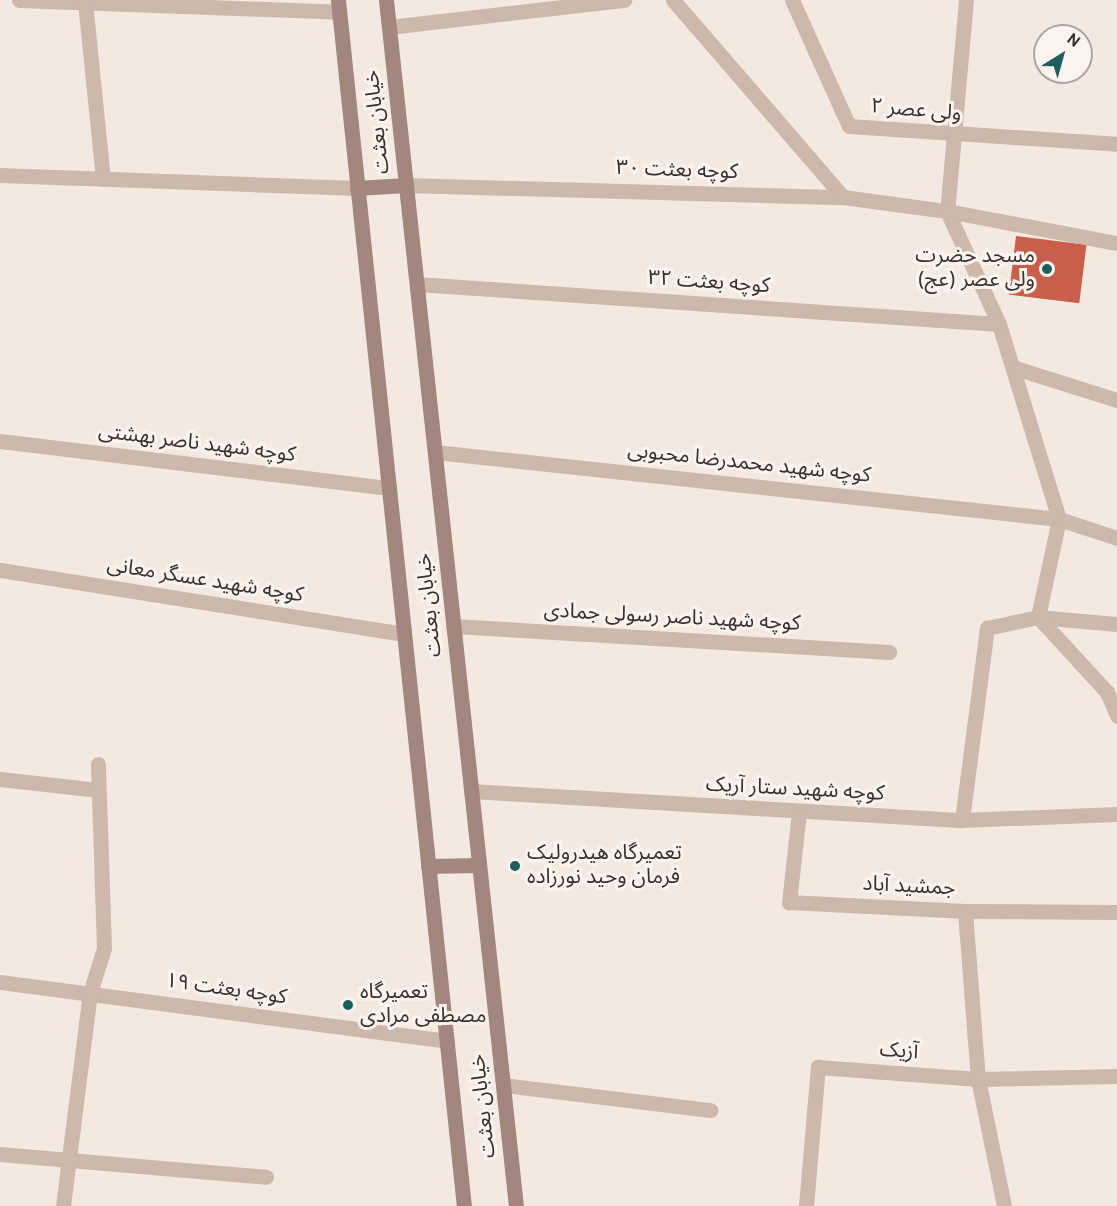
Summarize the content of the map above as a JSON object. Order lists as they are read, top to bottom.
{
  "streets": {
    "main road": ["خیابان بعثت"],
    "street": [
      "ولی عصر ۲",
      "کوچه بعثت ۳۰",
      "کوچه بعثت ۳۲",
      "کوچه شهید ناصر بهشتی",
      "کوچه شهید محمدرضا محبوبی",
      "کوچه شهید عسگر معانی",
      "کوچه شهید ناصر رسولی جمادی",
      "کوچه شهید ستار آریک",
      "جمشید آباد",
      "کوچه بعثت ۱۹",
      "آزیک"
    ]
  },
  "crossings": [
    ["خیابان بعثت", "کوچه بعثت ۳۰"],
    ["خیابان بعثت", "کوچه بعثت ۳۲"],
    ["خیابان بعثت", "کوچه شهید ناصر بهشتی"],
    ["خیابان بعثت", "کوچه شهید محمدرضا محبوبی"],
    ["خیابان بعثت", "کوچه شهید عسگر معانی"],
    ["خیابان بعثت", "کوچه شهید ناصر رسولی جمادی"],
    ["خیابان بعثت", "کوچه شهید ستار آریک"],
    ["خیابان بعثت", "کوچه بعثت ۱۹"],
    ["کوچه شهید ستار آریک", "جمشید آباد"]
  ],
  "places": ["مسجد حضرت ولی عصر (عج)", "تعمیرگاه هیدرولیک فرمان وحید نورزاده", "تعمیرگاه مصطفی مرادی"],
  "north": "top right"
}
